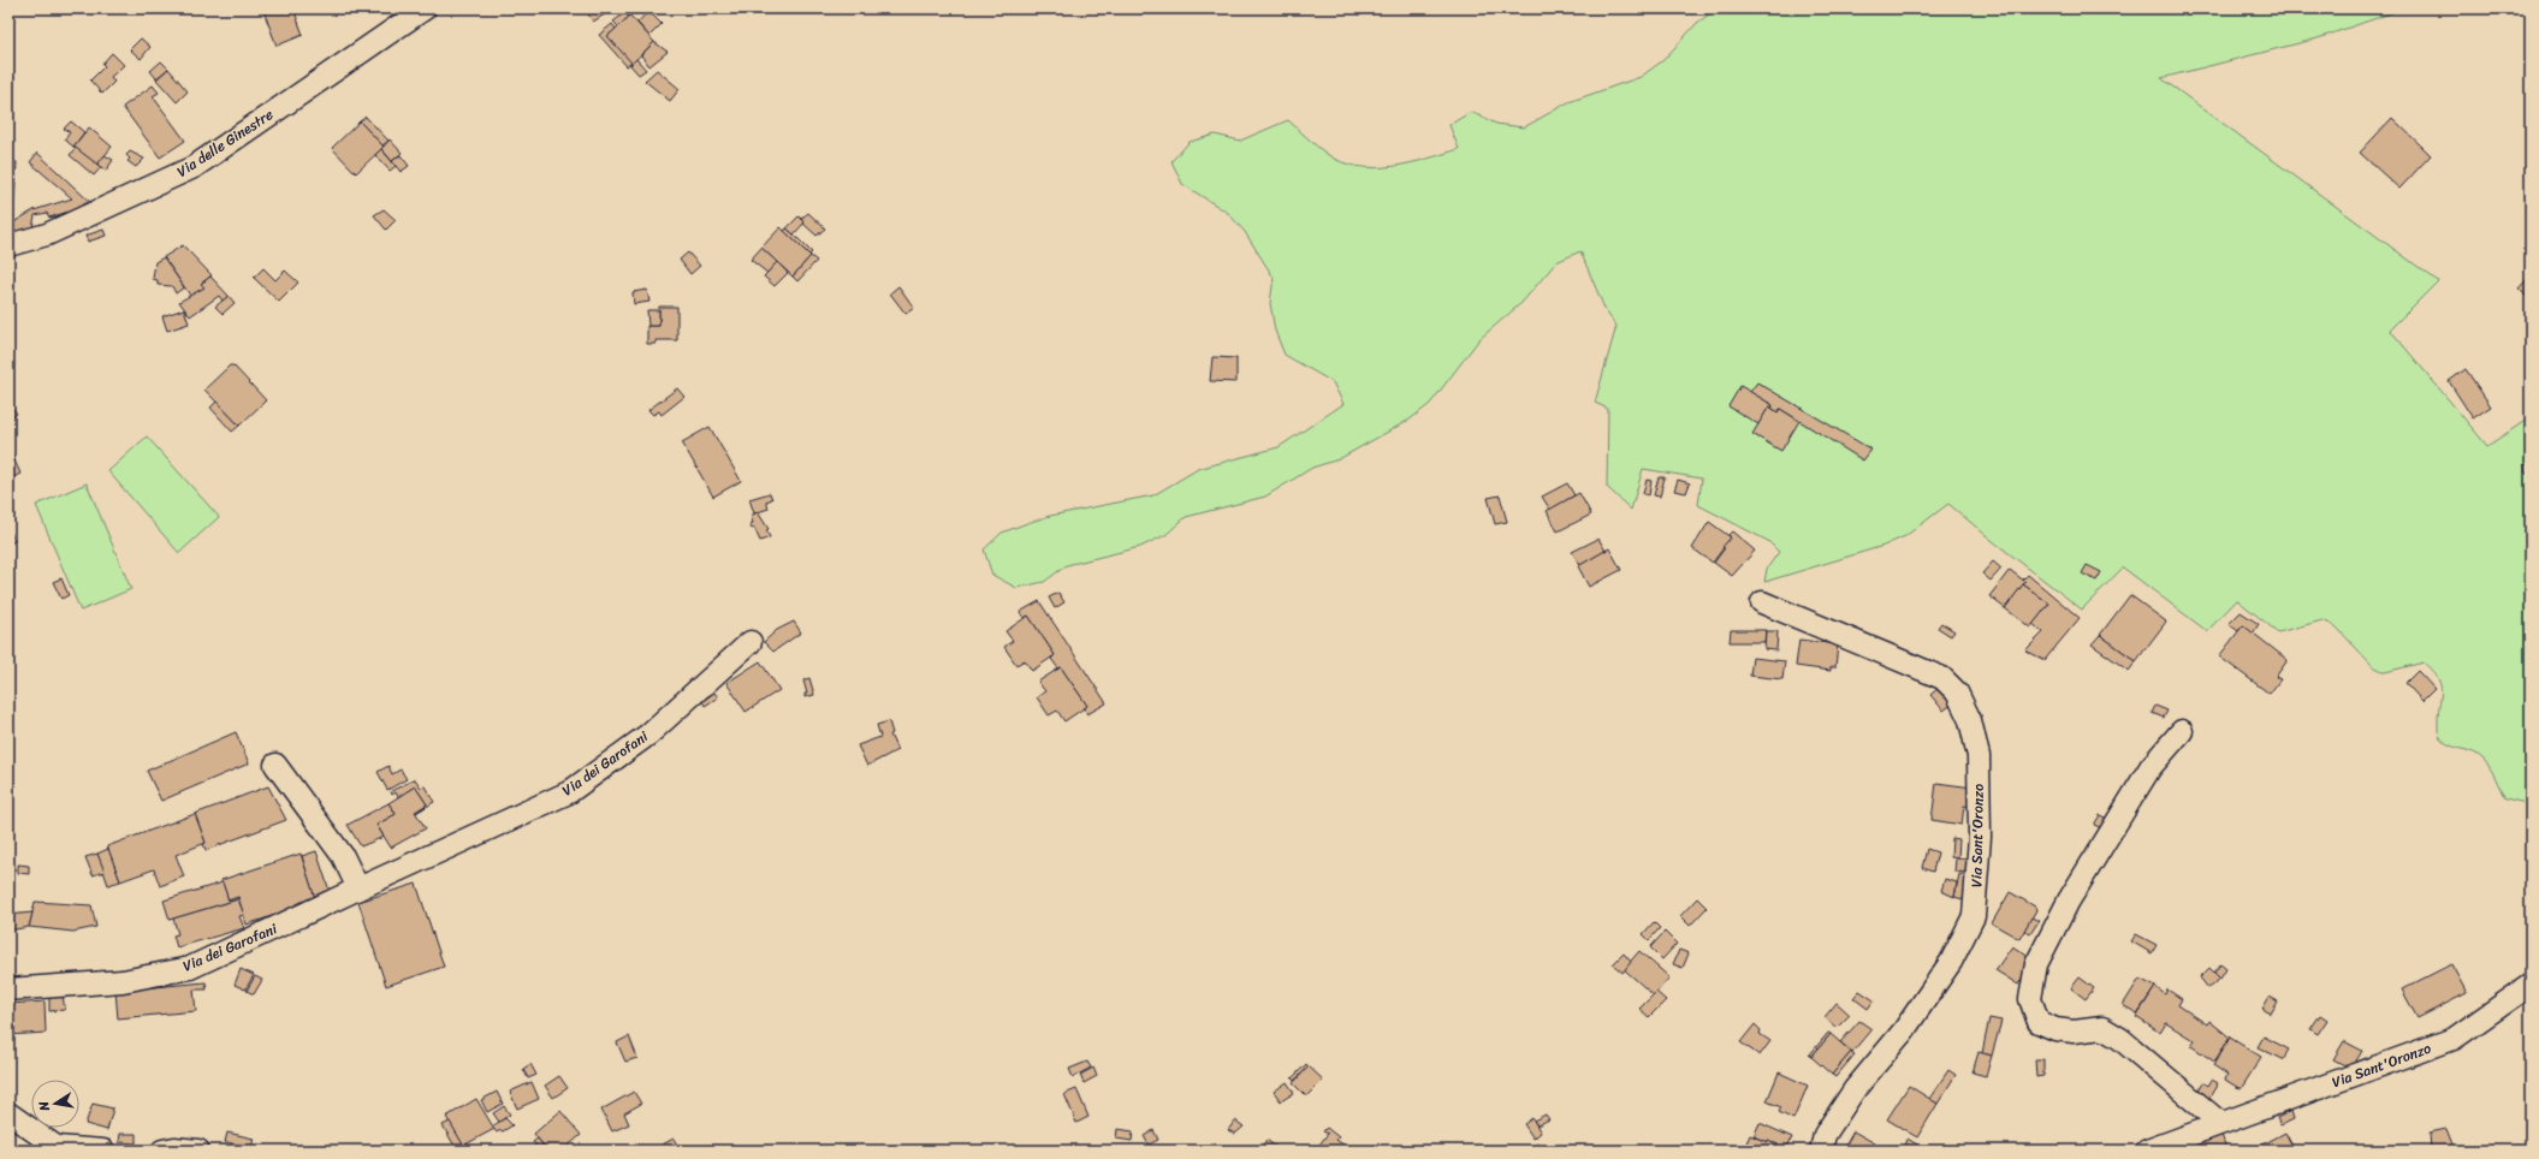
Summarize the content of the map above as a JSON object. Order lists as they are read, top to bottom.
{
  "streets": {
    "street": ["Via delle Ginestre", "Via dei Garofani", "Via Sant'Oronzo"]
  },
  "north": "left"
}
